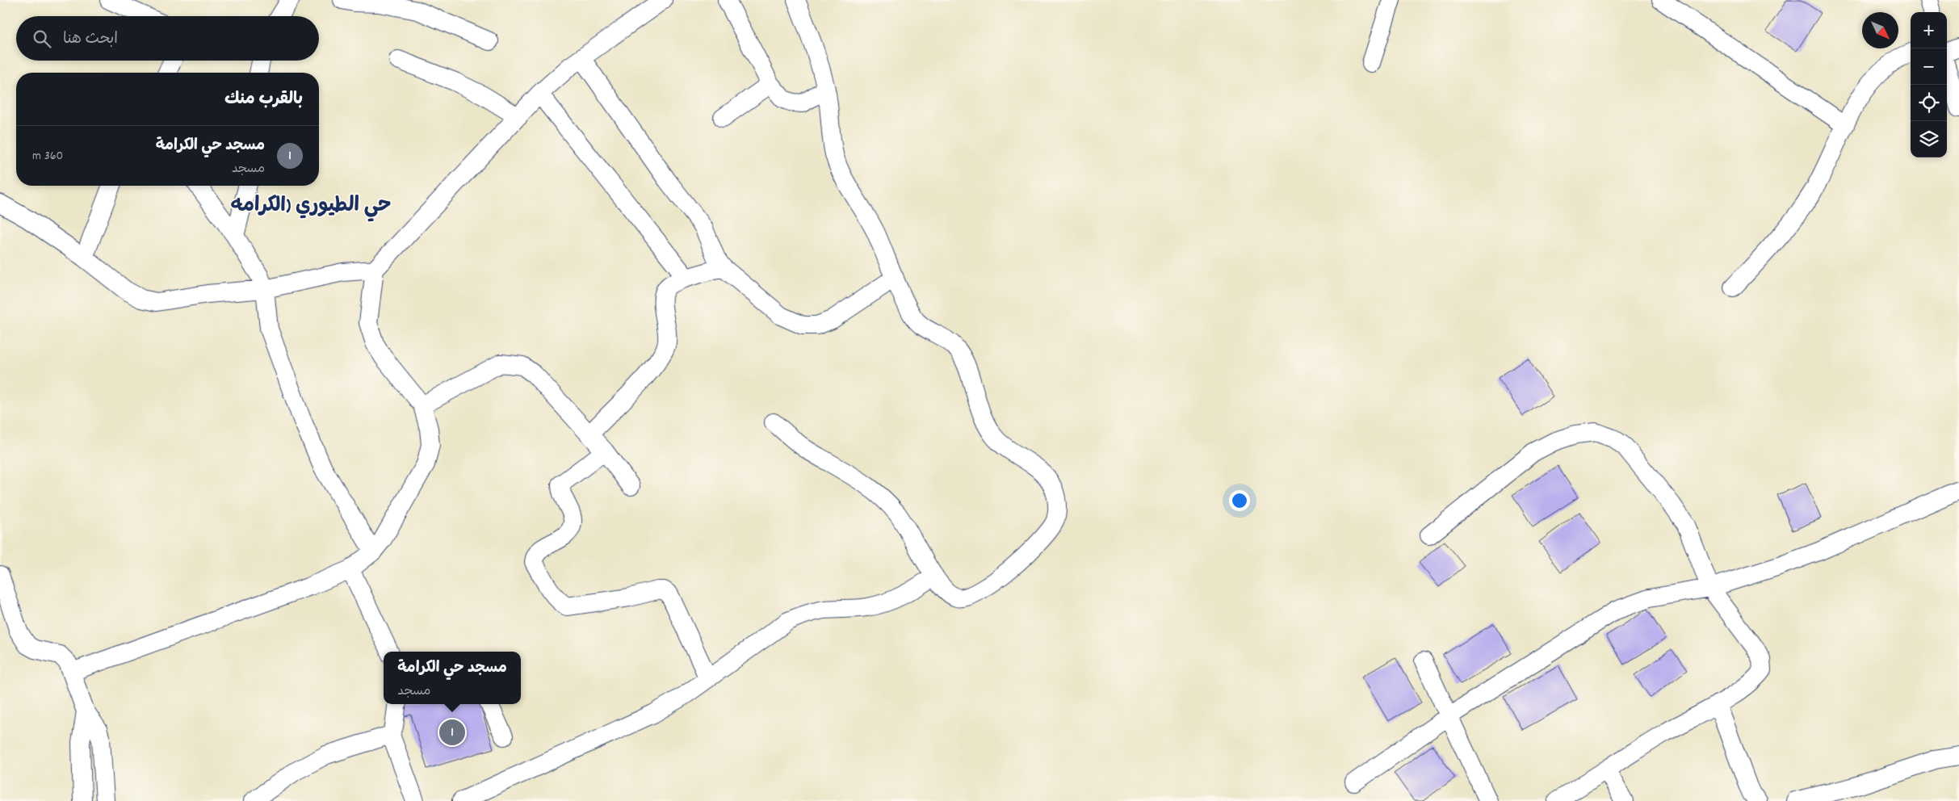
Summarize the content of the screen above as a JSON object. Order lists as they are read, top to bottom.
{
  "districts": ["حي الطيوري (الكرامه"],
  "north": "bottom right",
  "page": {
    "map_buttons": ["+", "−"],
    "search": "ابحث هنا",
    "heading": "بالقرب منك",
    "list": [
      {
        "mark": "1",
        "name": "مسجد حي الكرامة",
        "note": "مسجد",
        "value": "360 m"
      }
    ],
    "popup": ["مسجد حي الكرامة", "مسجد"],
    "pins": "1"
  }
}
